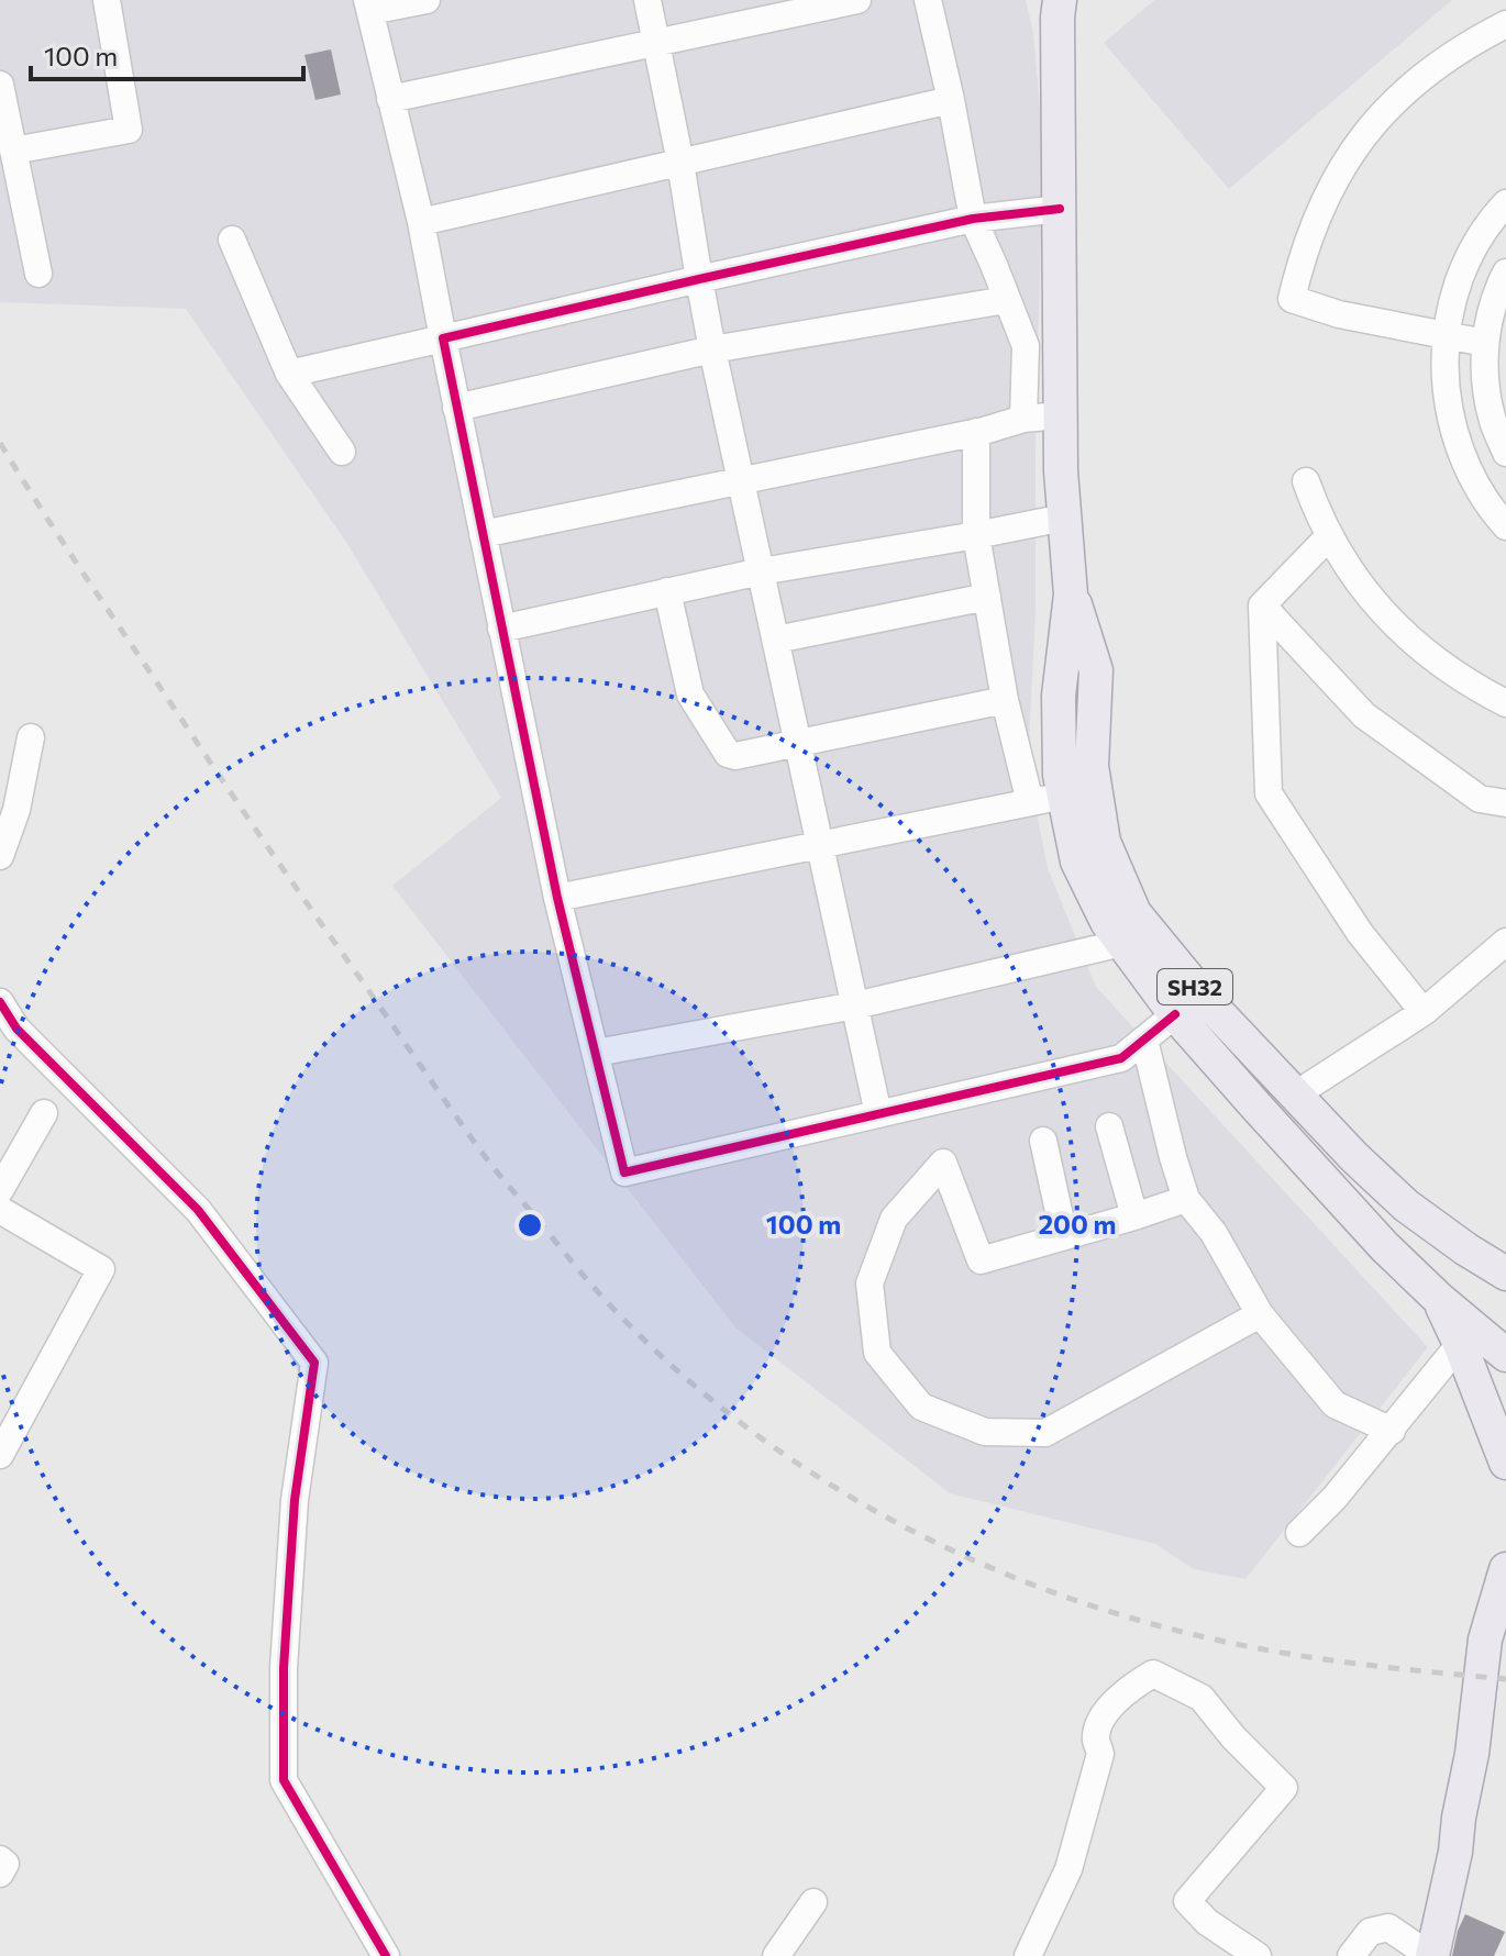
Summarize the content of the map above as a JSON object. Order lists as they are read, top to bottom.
{
  "streets": {
    "main road": ["SH32"]
  },
  "scale_bar": "100 m",
  "rings": ["100 m", "200 m"]
}
